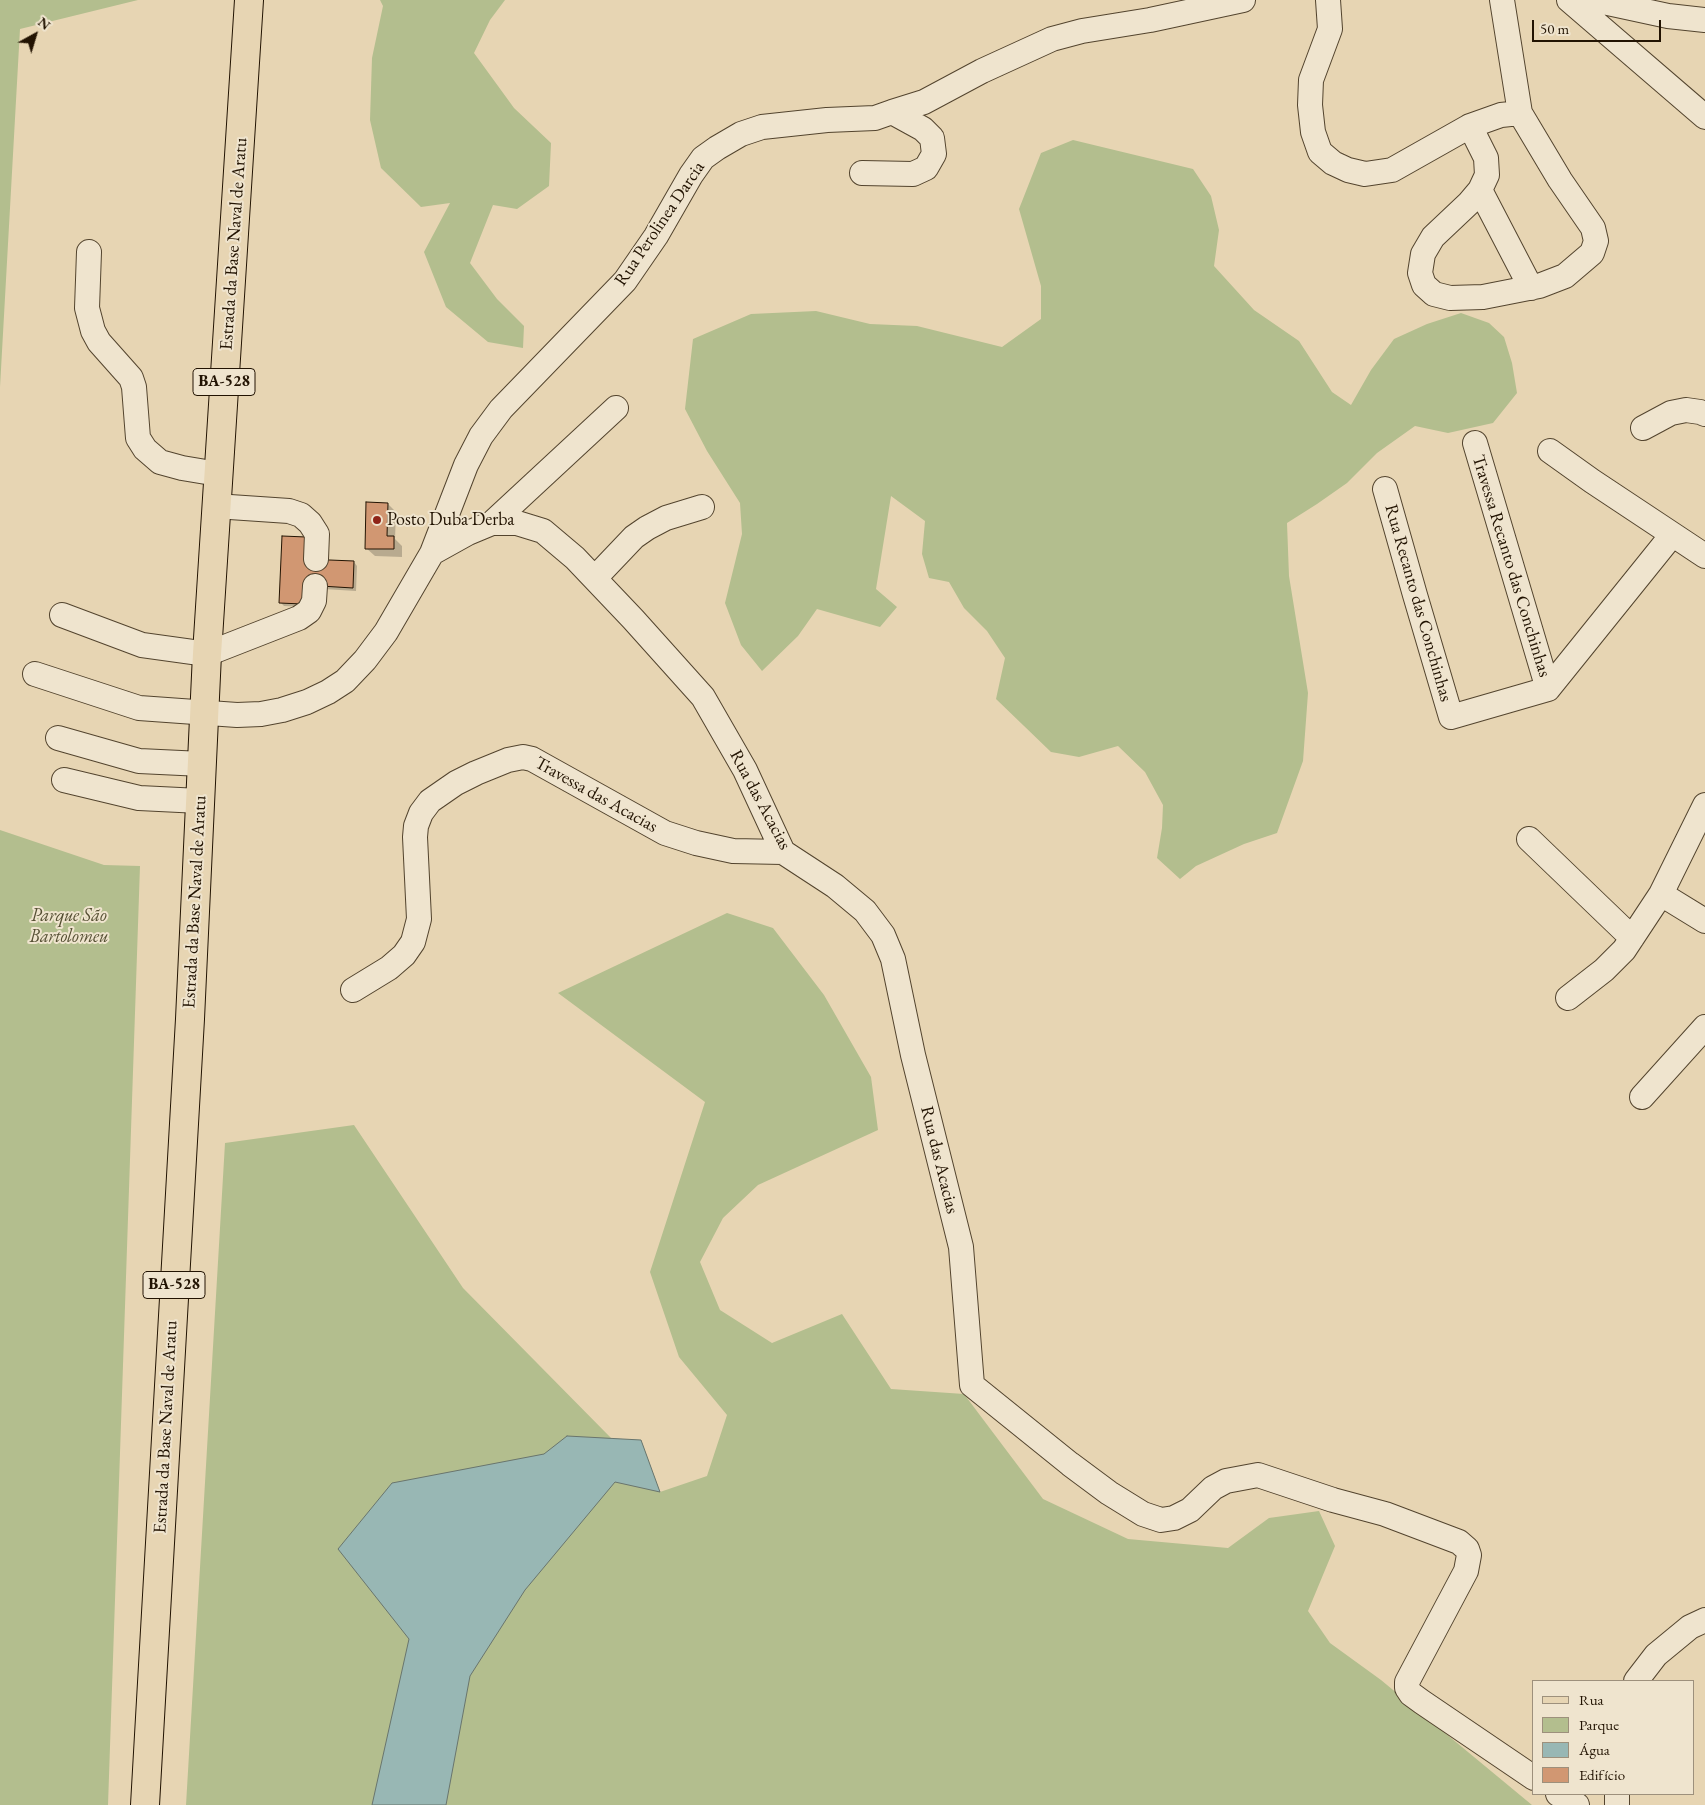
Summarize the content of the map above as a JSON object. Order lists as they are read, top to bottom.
{
  "streets": {
    "main road": ["Estrada da Base Naval de Aratu", "BA-528"],
    "street": [
      "Rua Perolinea Darcia",
      "Travessa Recanto das Conchinhas",
      "Rua Recanto das Conchinhas",
      "Travessa das Acacias",
      "Rua das Acacias"
    ]
  },
  "crossings": [
    ["Rua Perolinea Darcia", "Estrada da Base Naval de Aratu"],
    ["Rua Perolinea Darcia", "Rua das Acacias"],
    ["Travessa Recanto das Conchinhas", "Rua Recanto das Conchinhas"],
    ["Travessa das Acacias", "Rua das Acacias"]
  ],
  "parks": ["Parque São Bartolomeu"],
  "places": ["Posto Duba Derba"],
  "legend": [
    "Rua",
    "Parque",
    "Água",
    "Edifício"
  ],
  "scale_bar": "50 m",
  "north": "top right"
}
